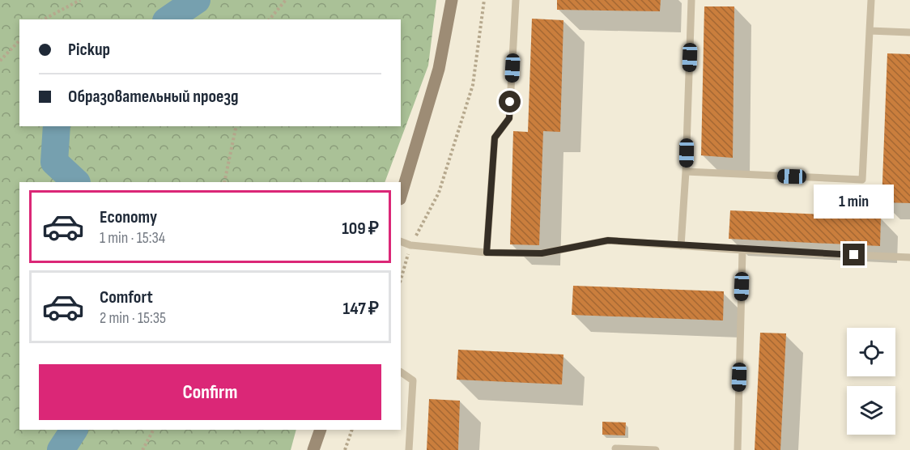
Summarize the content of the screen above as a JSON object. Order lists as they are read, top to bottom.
{
  "page": {
    "banner": ["Pickup", "Образовательный проезд"],
    "bubble": "1 min",
    "list": [
      {
        "name": "Economy",
        "note": "1 min · 15:34",
        "value": "109 ₽"
      },
      {
        "name": "Comfort",
        "note": "2 min · 15:35",
        "value": "147 ₽"
      }
    ],
    "buttons": "Confirm"
  }
}
